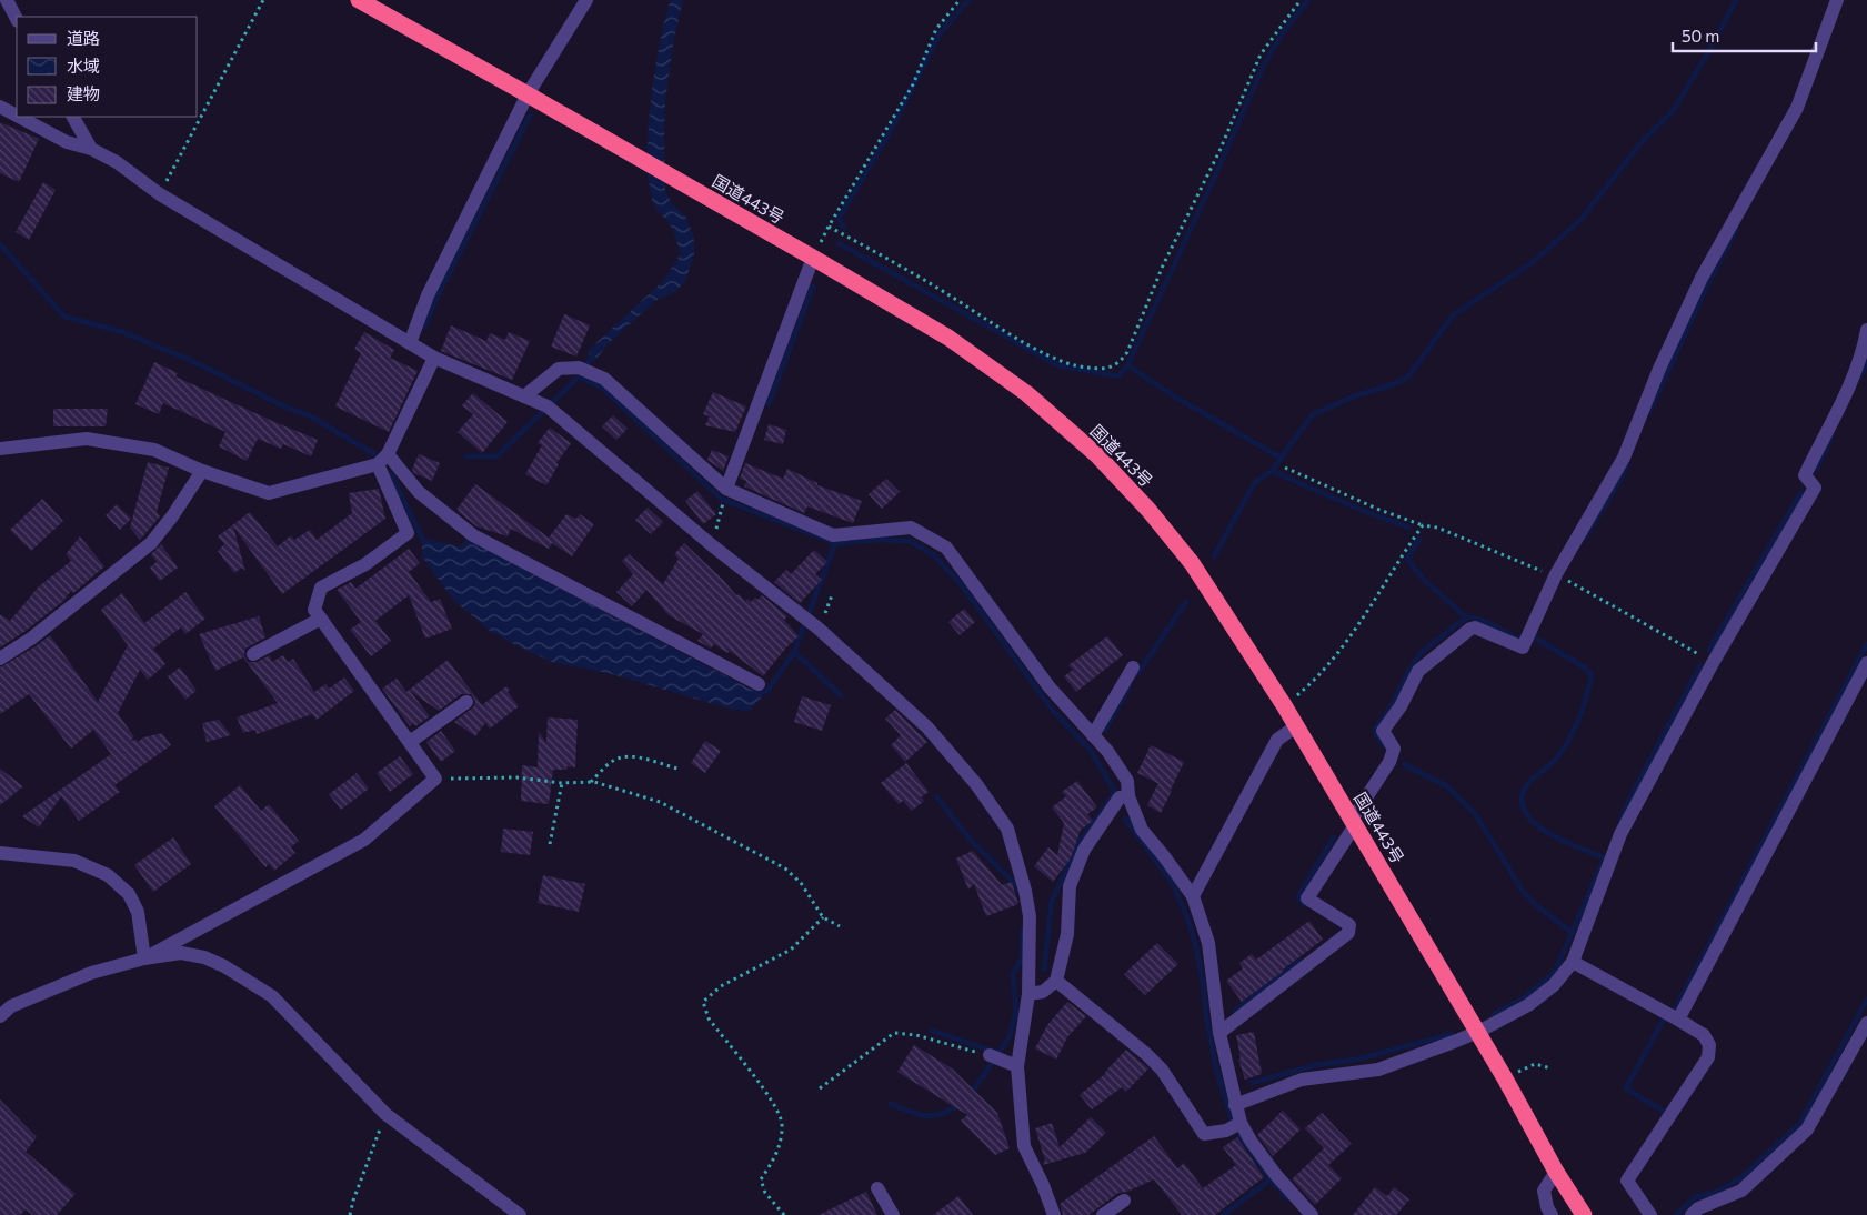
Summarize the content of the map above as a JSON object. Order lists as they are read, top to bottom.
{
  "streets": {
    "highway": ["国道443号"]
  },
  "legend": ["道路", "水域", "建物"],
  "scale_bar": "50 m"
}
